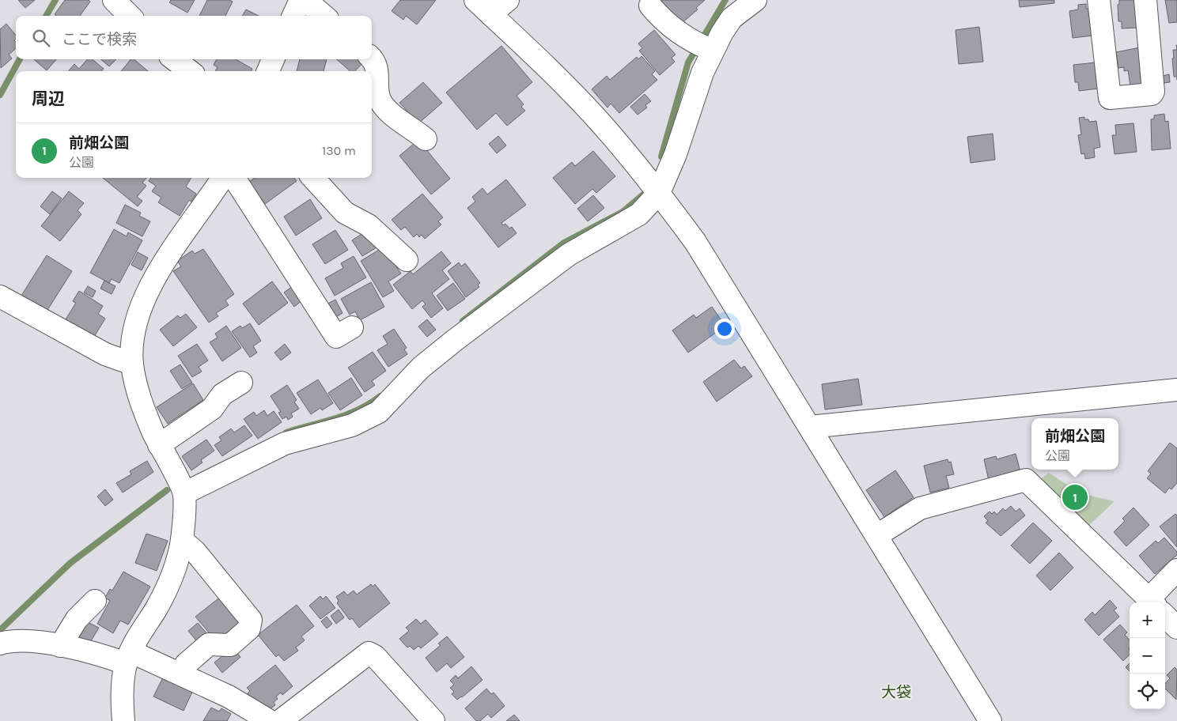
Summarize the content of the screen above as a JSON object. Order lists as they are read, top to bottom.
{
  "districts": ["大袋"],
  "page": {
    "search": "ここで検索",
    "heading": "周辺",
    "list": [
      {
        "mark": "1",
        "name": "前畑公園",
        "note": "公園",
        "value": "130 m"
      }
    ],
    "popup": ["前畑公園", "公園"],
    "pins": "1",
    "map_buttons": ["+", "−"]
  }
}
